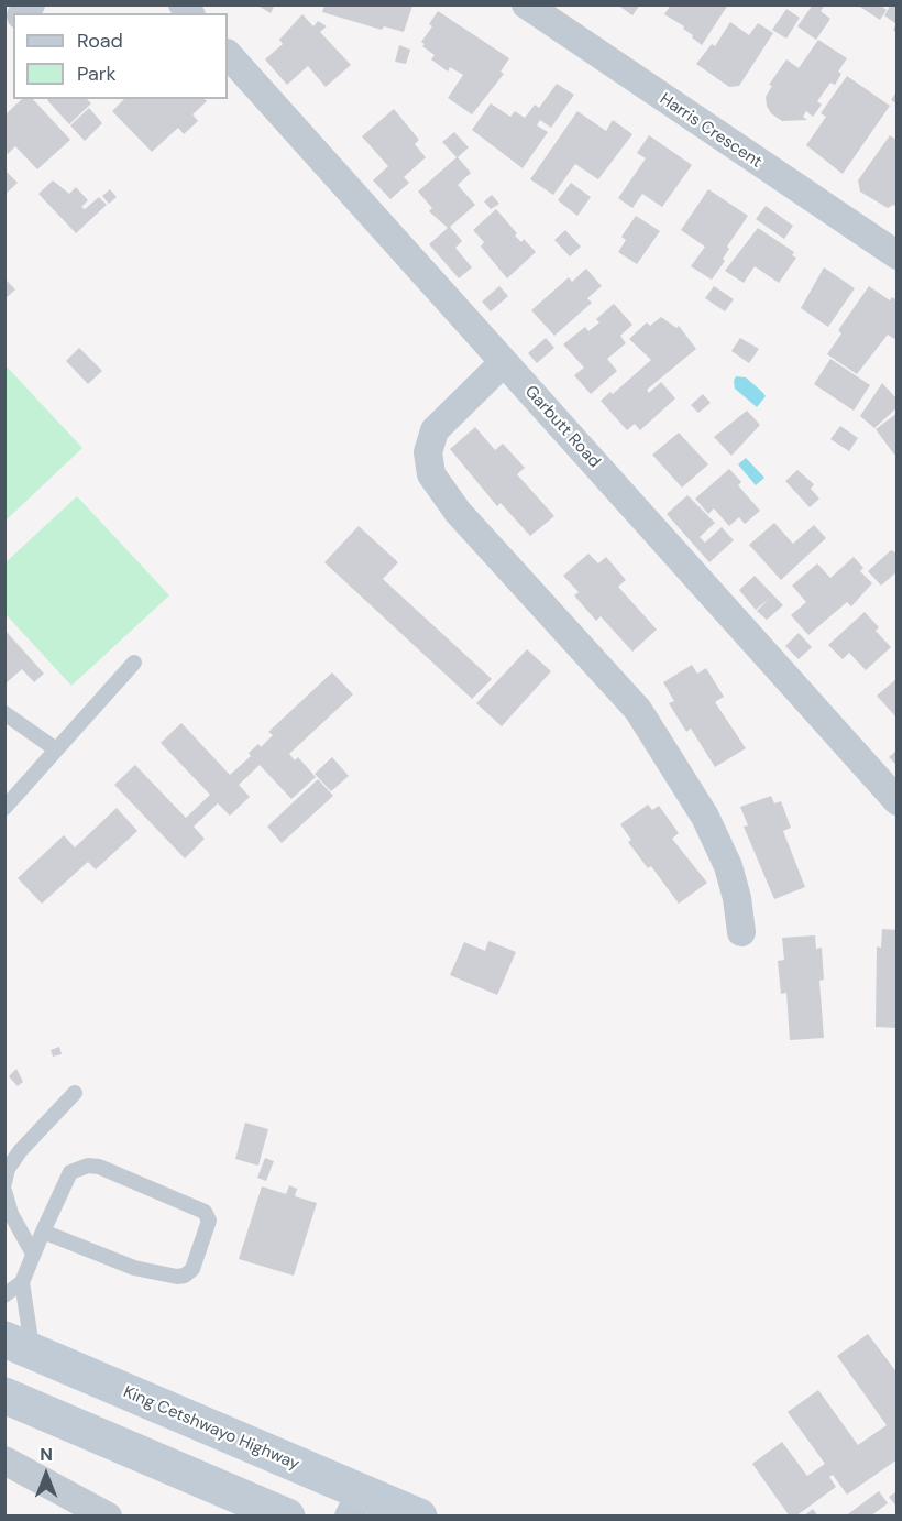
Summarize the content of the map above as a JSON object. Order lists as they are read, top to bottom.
{
  "streets": {
    "main road": ["King Cetshwayo Highway"],
    "street": ["Harris Crescent", "Garbutt Road"]
  },
  "legend": ["Road", "Park"],
  "north": "top"
}
